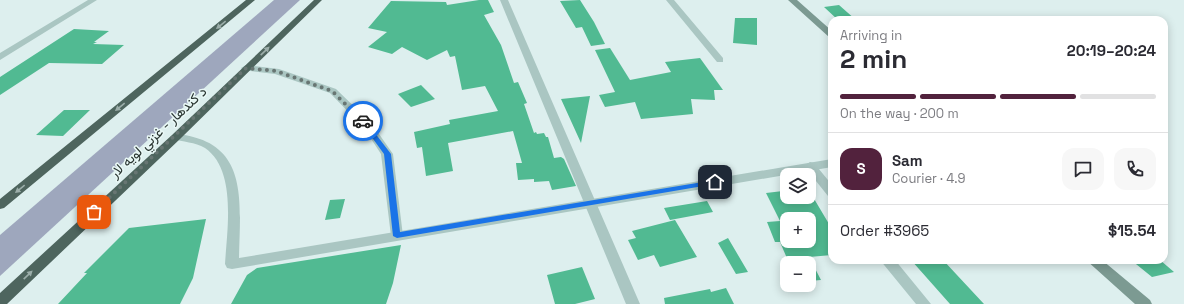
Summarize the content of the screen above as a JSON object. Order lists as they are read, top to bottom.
{
  "streets": {
    "highway": ["د کندهار - غزني لويه لار"]
  },
  "page": {
    "heading": ["2 min", "Arriving in", "20:19–20:24"],
    "panel": [
      "Sam",
      "Courier · 4.9",
      "Order #3965",
      "$15.54"
    ],
    "bar": "On the way · 200 m",
    "round": "S",
    "map_buttons": ["+", "−"]
  }
}
